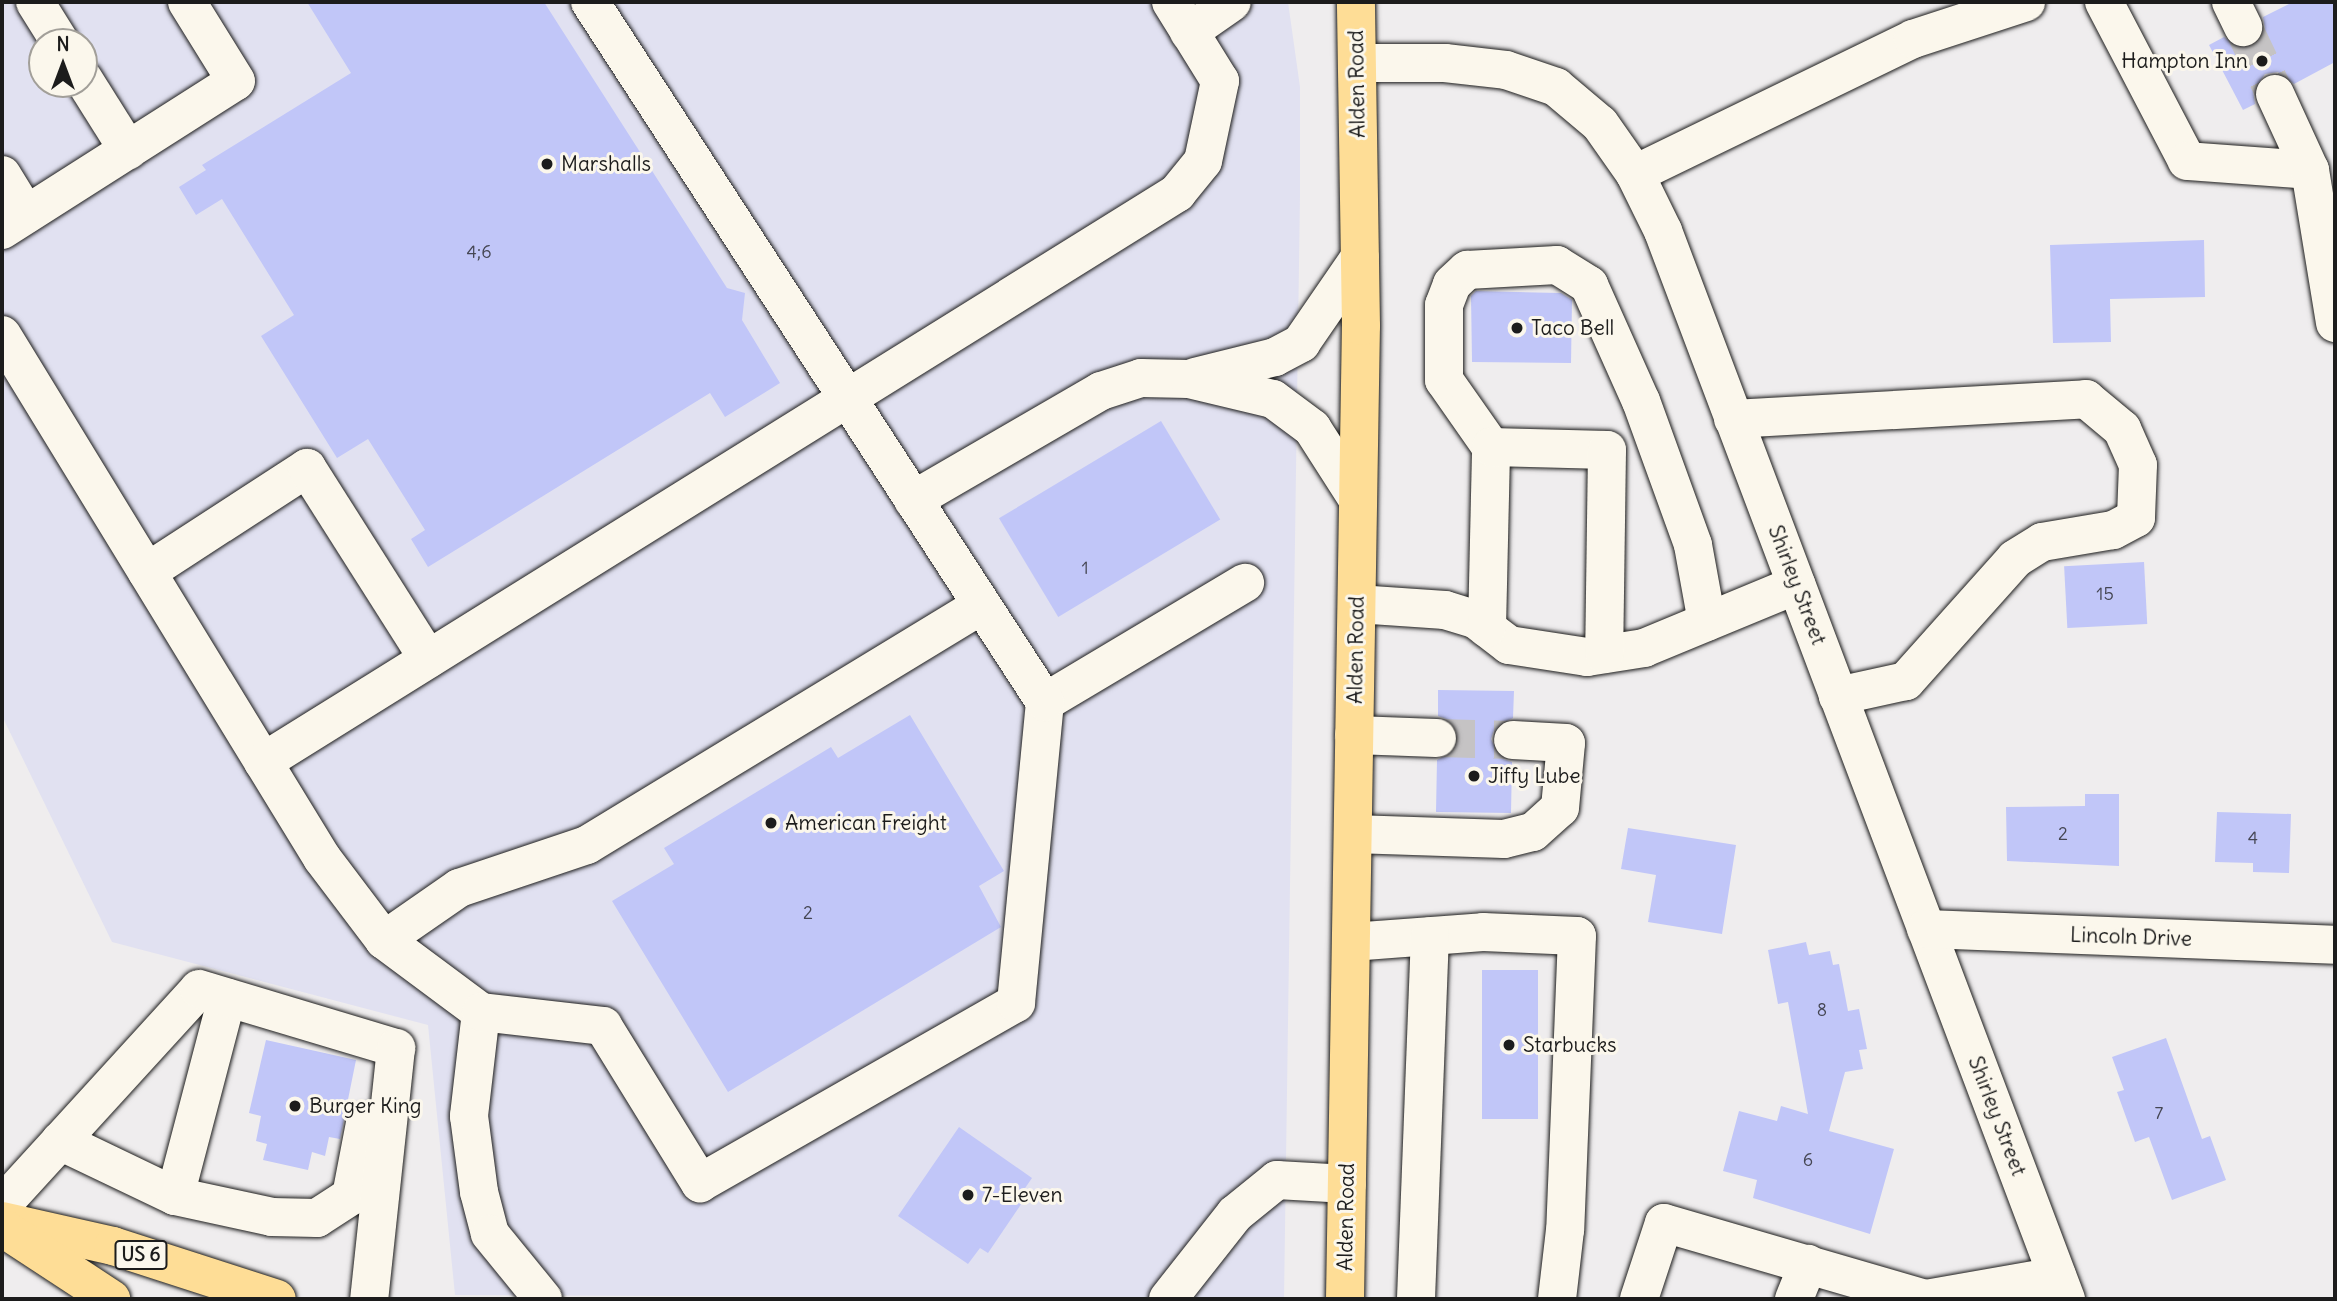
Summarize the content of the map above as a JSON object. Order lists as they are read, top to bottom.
{
  "streets": {
    "main road": ["Alden Road", "US 6"],
    "street": ["Shirley Street", "Lincoln Drive"]
  },
  "crossings": [
    ["Alden Road", "Shirley Street"],
    ["Shirley Street", "Lincoln Drive"]
  ],
  "places": [
    "Hampton Inn",
    "Marshalls",
    "Taco Bell",
    "Jiffy Lube",
    "American Freight",
    "Starbucks",
    "Burger King",
    "7-Eleven"
  ],
  "house_numbers": [
    "4;6",
    "1",
    "15",
    "2",
    "4",
    "2",
    "8",
    "7",
    "6"
  ],
  "north": "top"
}
